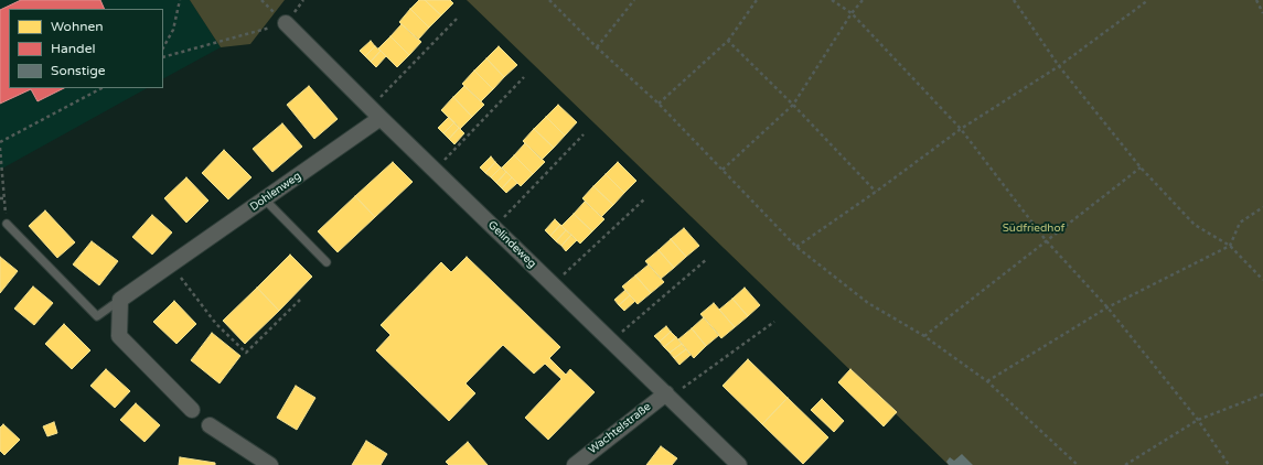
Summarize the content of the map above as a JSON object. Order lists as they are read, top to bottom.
{
  "streets": {
    "street": ["Dohlenweg", "Gelindeweg", "Wachtelstraße"]
  },
  "crossings": [
    ["Dohlenweg", "Gelindeweg"],
    ["Gelindeweg", "Wachtelstraße"]
  ],
  "parks": ["Südfriedhof"],
  "legend": ["Wohnen", "Handel", "Sonstige"]
}
